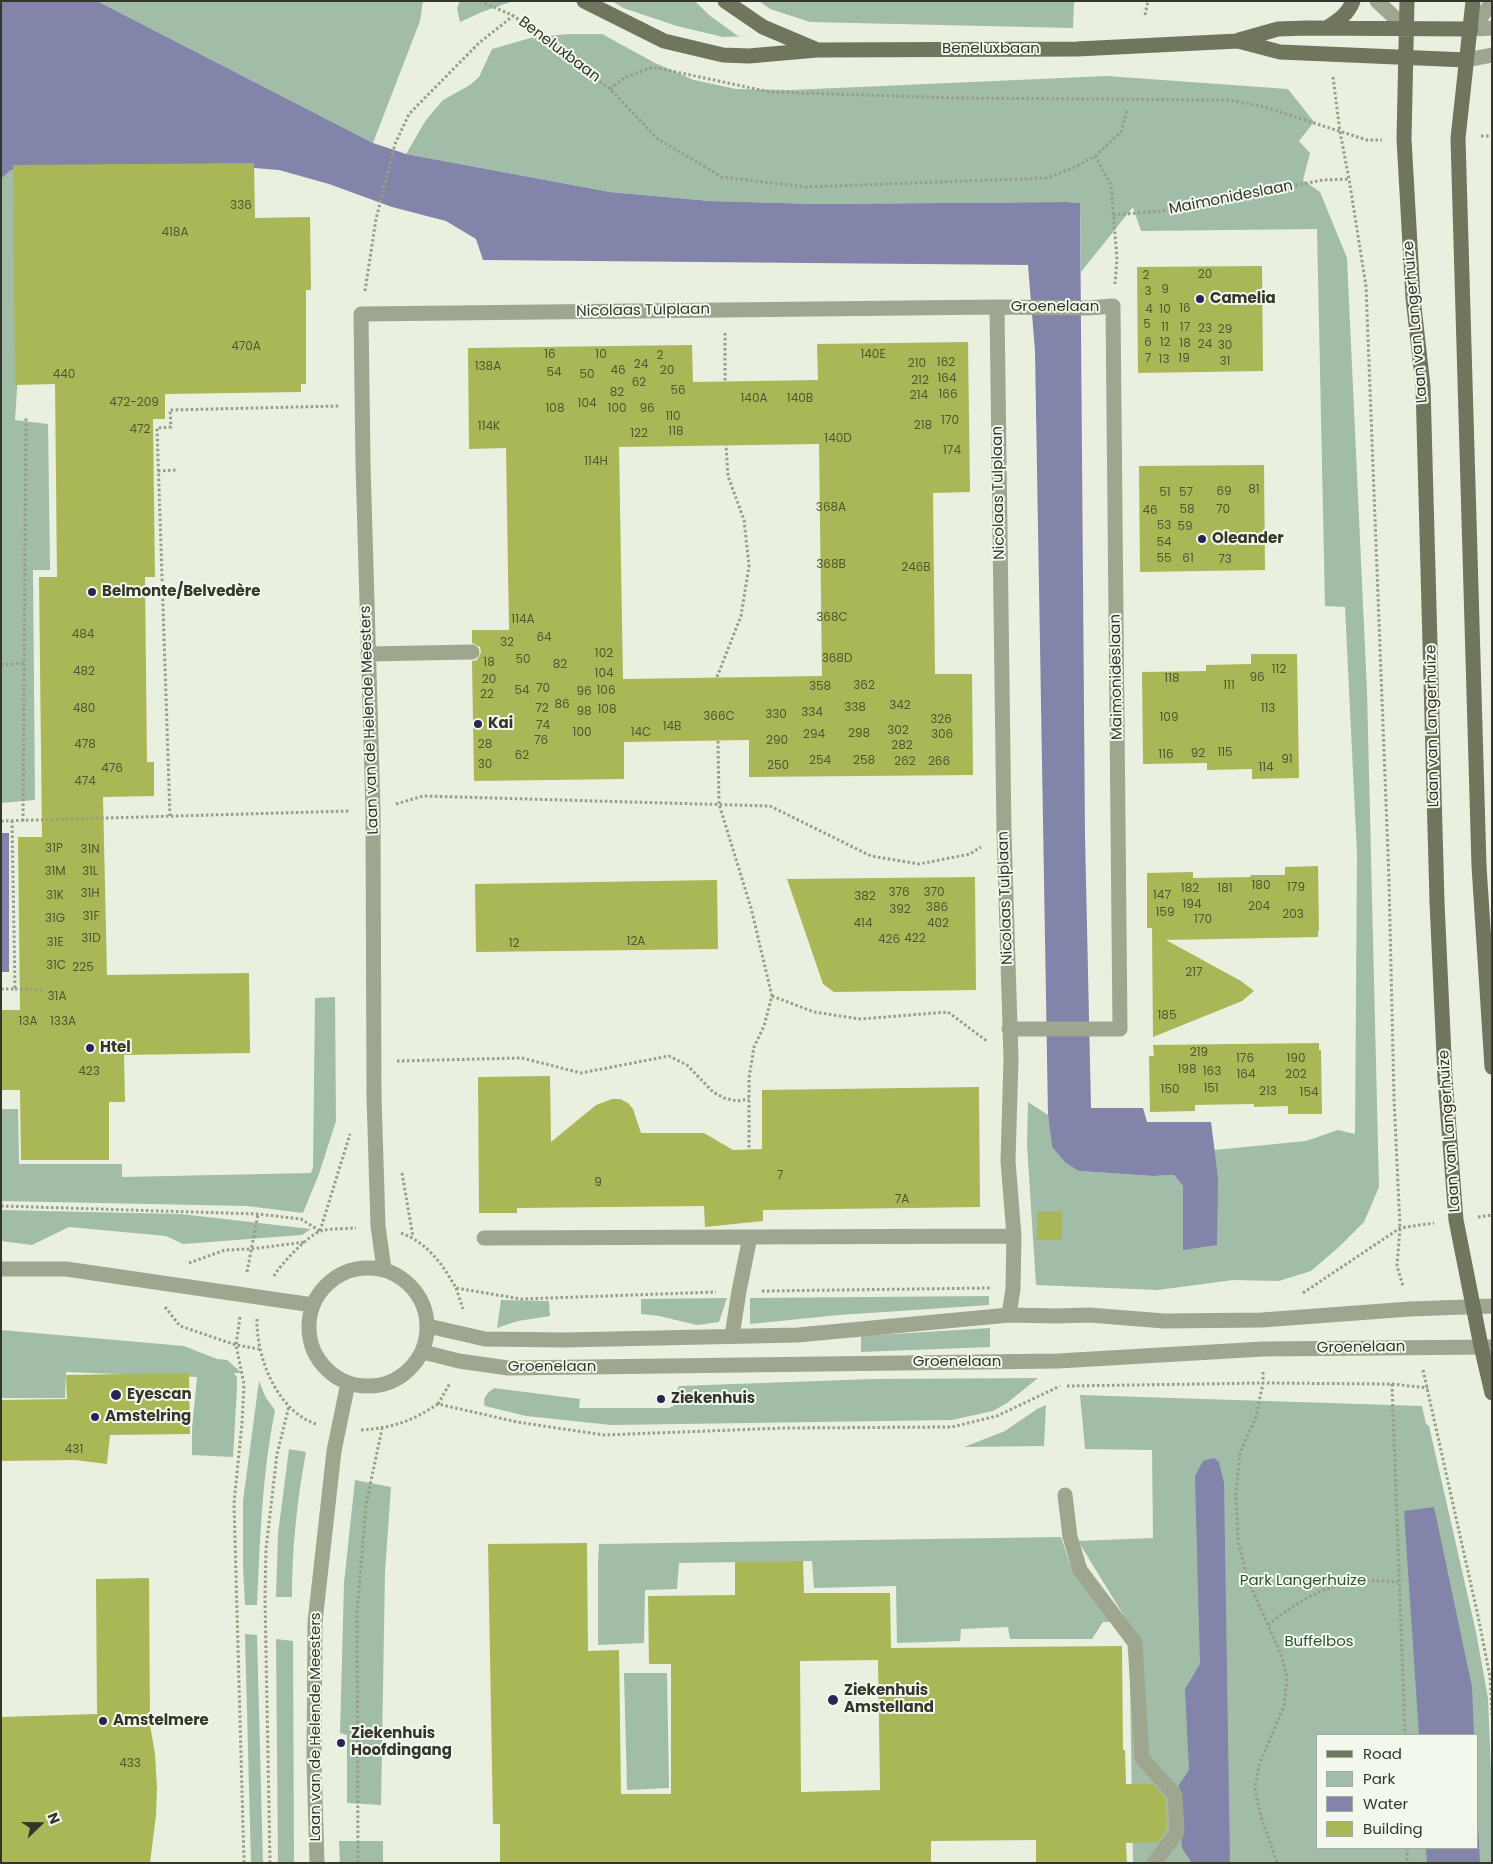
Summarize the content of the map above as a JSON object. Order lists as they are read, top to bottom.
{
  "streets": {
    "main road": ["Beneluxbaan", "Laan van Langerhuize"],
    "street": [
      "Maimonideslaan",
      "Groenelaan",
      "Nicolaas Tulplaan",
      "Laan van de Helende Meesters"
    ]
  },
  "crossings": [
    ["Beneluxbaan", "Maimonideslaan"],
    ["Beneluxbaan", "Laan van Langerhuize"],
    ["Maimonideslaan", "Groenelaan"],
    ["Maimonideslaan", "Nicolaas Tulplaan"],
    ["Groenelaan", "Nicolaas Tulplaan"],
    ["Groenelaan", "Laan van Langerhuize"],
    ["Groenelaan", "Laan van de Helende Meesters"],
    ["Nicolaas Tulplaan", "Laan van de Helende Meesters"]
  ],
  "parks": ["Park Langerhuize", "Buffelbos"],
  "places": [
    "Camelia",
    "Oleander",
    "Belmonte/Belvedère",
    "Kai",
    "Htel",
    "Eyescan",
    "Ziekenhuis",
    "Amstelring",
    "Ziekenhuis Amstelland",
    "Amstelmere",
    "Ziekenhuis Hoofdingang"
  ],
  "house_numbers": [
    "336",
    "418A",
    "20",
    "2",
    "9",
    "3",
    "16",
    "4",
    "10",
    "5",
    "11",
    "17",
    "23",
    "29",
    "6",
    "12",
    "18",
    "24",
    "30",
    "470A",
    "16",
    "10",
    "140E",
    "2",
    "7",
    "19",
    "13",
    "31",
    "162",
    "210",
    "24",
    "138A",
    "46",
    "20",
    "54",
    "440",
    "50",
    "164",
    "212",
    "62",
    "56",
    "82",
    "166",
    "214",
    "140A",
    "140B",
    "472-209",
    "104",
    "108",
    "100",
    "96",
    "110",
    "170",
    "218",
    "114K",
    "472",
    "118",
    "122",
    "140D",
    "174",
    "114H",
    "81",
    "69",
    "51",
    "57",
    "368A",
    "58",
    "70",
    "46",
    "53",
    "59",
    "54",
    "55",
    "61",
    "73",
    "368B",
    "246B",
    "368C",
    "114A",
    "484",
    "64",
    "32",
    "102",
    "368D",
    "50",
    "18",
    "82",
    "112",
    "482",
    "104",
    "96",
    "118",
    "20",
    "362",
    "111",
    "358",
    "70",
    "54",
    "106",
    "96",
    "22",
    "86",
    "342",
    "338",
    "480",
    "72",
    "113",
    "108",
    "98",
    "334",
    "330",
    "366C",
    "109",
    "326",
    "74",
    "14B",
    "302",
    "100",
    "14C",
    "298",
    "294",
    "306",
    "76",
    "290",
    "478",
    "28",
    "282",
    "115",
    "92",
    "116",
    "62",
    "91",
    "254",
    "258",
    "262",
    "266",
    "30",
    "250",
    "114",
    "476",
    "474",
    "31P",
    "31N",
    "31M",
    "31L",
    "180",
    "179",
    "182",
    "181",
    "376",
    "370",
    "31H",
    "31K",
    "147",
    "382",
    "194",
    "204",
    "386",
    "392",
    "159",
    "203",
    "31F",
    "31G",
    "170",
    "414",
    "402",
    "31D",
    "422",
    "426",
    "12A",
    "31E",
    "12",
    "31C",
    "225",
    "217",
    "31A",
    "185",
    "13A",
    "133A",
    "219",
    "176",
    "190",
    "198",
    "423",
    "163",
    "164",
    "202",
    "151",
    "150",
    "213",
    "154",
    "7",
    "9",
    "7A",
    "431",
    "433"
  ],
  "legend": [
    "Road",
    "Park",
    "Water",
    "Building"
  ],
  "north": "right"
}
